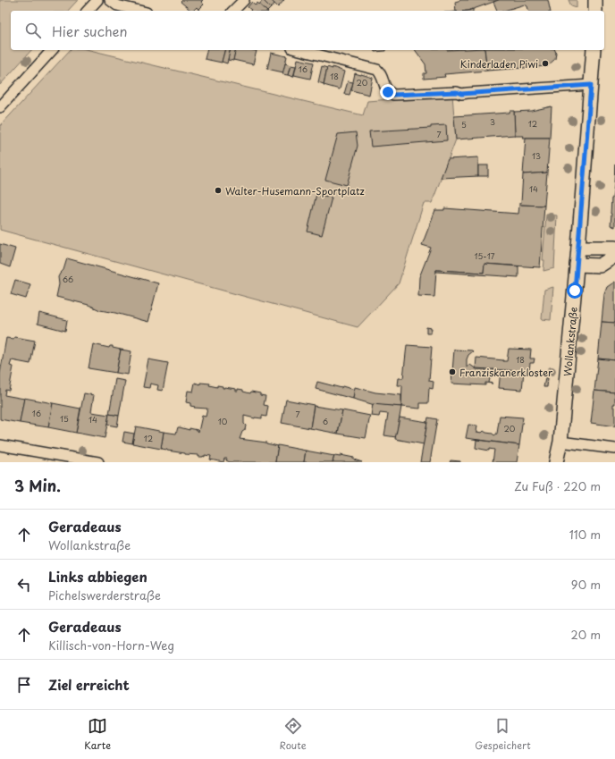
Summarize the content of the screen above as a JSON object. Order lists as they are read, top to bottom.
{
  "streets": {
    "main road": ["Wollankstraße"]
  },
  "places": ["Kinderladen Piwi", "Walter-Husemann-Sportplatz", "Franziskanerkloster"],
  "house_numbers": [
    "16",
    "18",
    "20",
    "3",
    "12",
    "5",
    "7",
    "13",
    "14",
    "15-17",
    "66",
    "18",
    "16",
    "7",
    "15",
    "14",
    "10",
    "6",
    "20",
    "12"
  ],
  "page": {
    "search": "Hier suchen",
    "heading": ["3 Min.", "Zu Fuß · 220 m"],
    "list": [
      ["Geradeaus", "Wollankstraße", "110 m"],
      ["Links abbiegen", "Pichelswerderstraße", "90 m"],
      ["Geradeaus", "Killisch-von-Horn-Weg", "20 m"],
      "Ziel erreicht"
    ],
    "nav": ["Karte", "Route", "Gespeichert"]
  }
}
